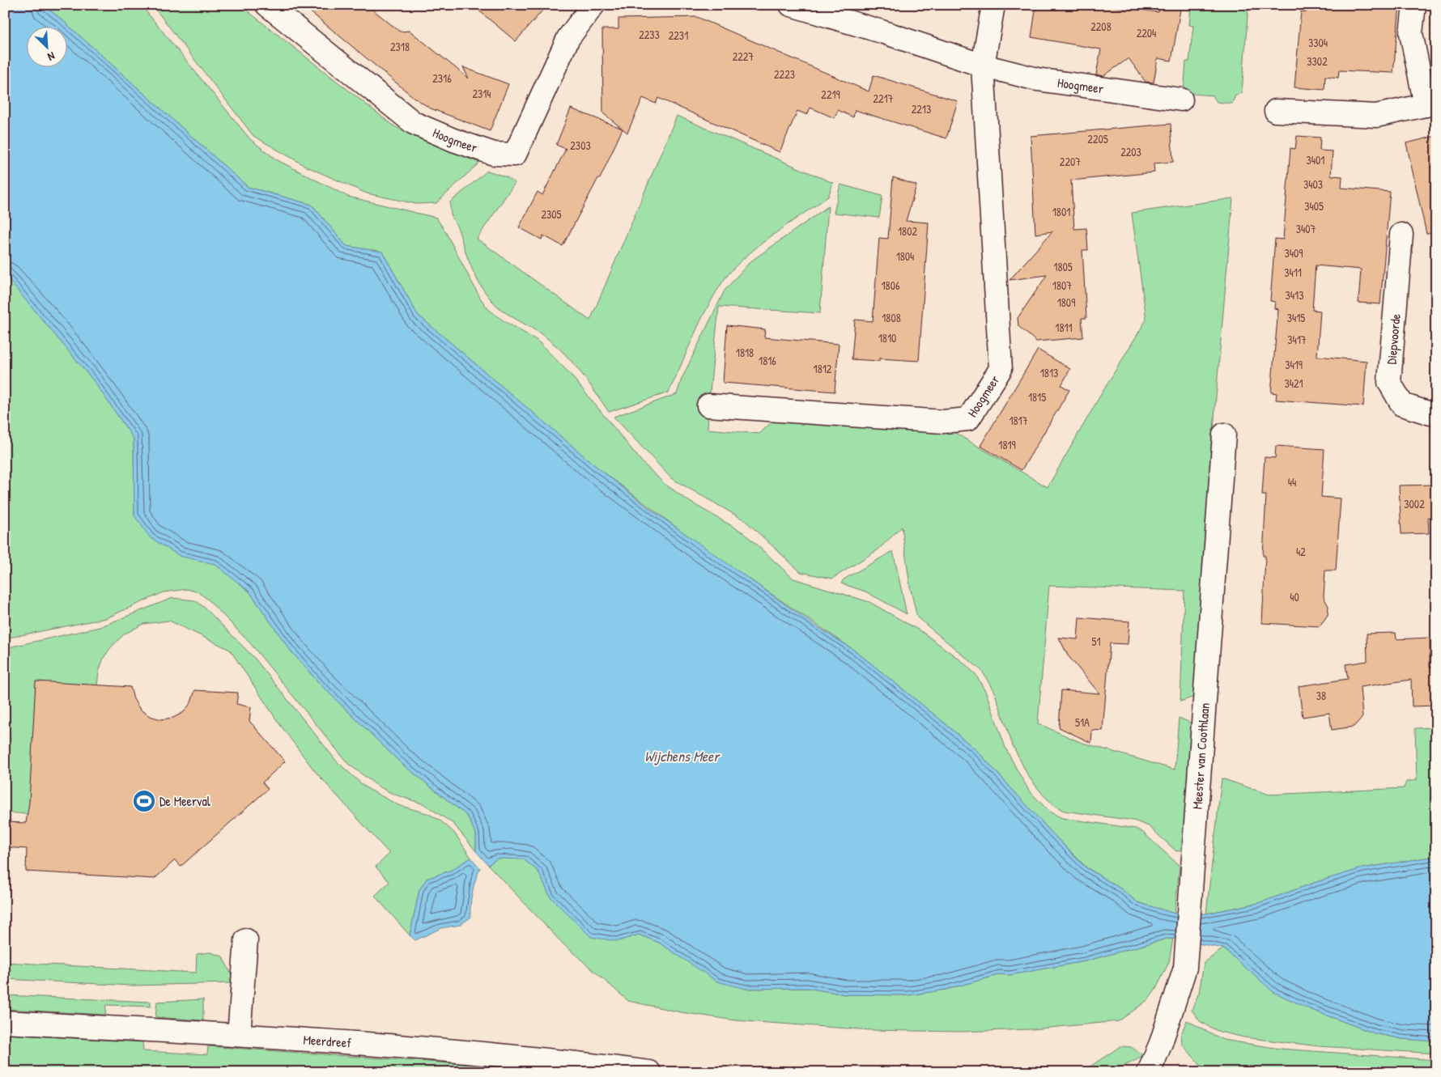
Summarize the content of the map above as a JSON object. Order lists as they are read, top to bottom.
{
  "streets": {
    "street": [
      "Hoogmeer",
      "Diepvoorde",
      "Meester van Coothlaan",
      "Meerdreef"
    ]
  },
  "water": ["Wijchens Meer"],
  "places": {
    "sports": ["De Meerval"]
  },
  "house_numbers": [
    "2208",
    "2204",
    "2233",
    "2231",
    "3304",
    "2318",
    "2227",
    "3302",
    "2223",
    "2316",
    "2314",
    "2219",
    "2217",
    "2213",
    "2205",
    "2303",
    "2203",
    "3401",
    "2207",
    "3403",
    "3405",
    "1801",
    "2305",
    "3407",
    "1802",
    "3409",
    "1804",
    "1805",
    "3411",
    "1806",
    "1807",
    "3413",
    "1809",
    "1808",
    "3415",
    "1811",
    "1810",
    "3417",
    "1818",
    "1816",
    "3419",
    "1812",
    "1813",
    "3421",
    "1815",
    "1817",
    "1819",
    "44",
    "3002",
    "42",
    "40",
    "51",
    "38",
    "51A"
  ],
  "north": "bottom right"
}
